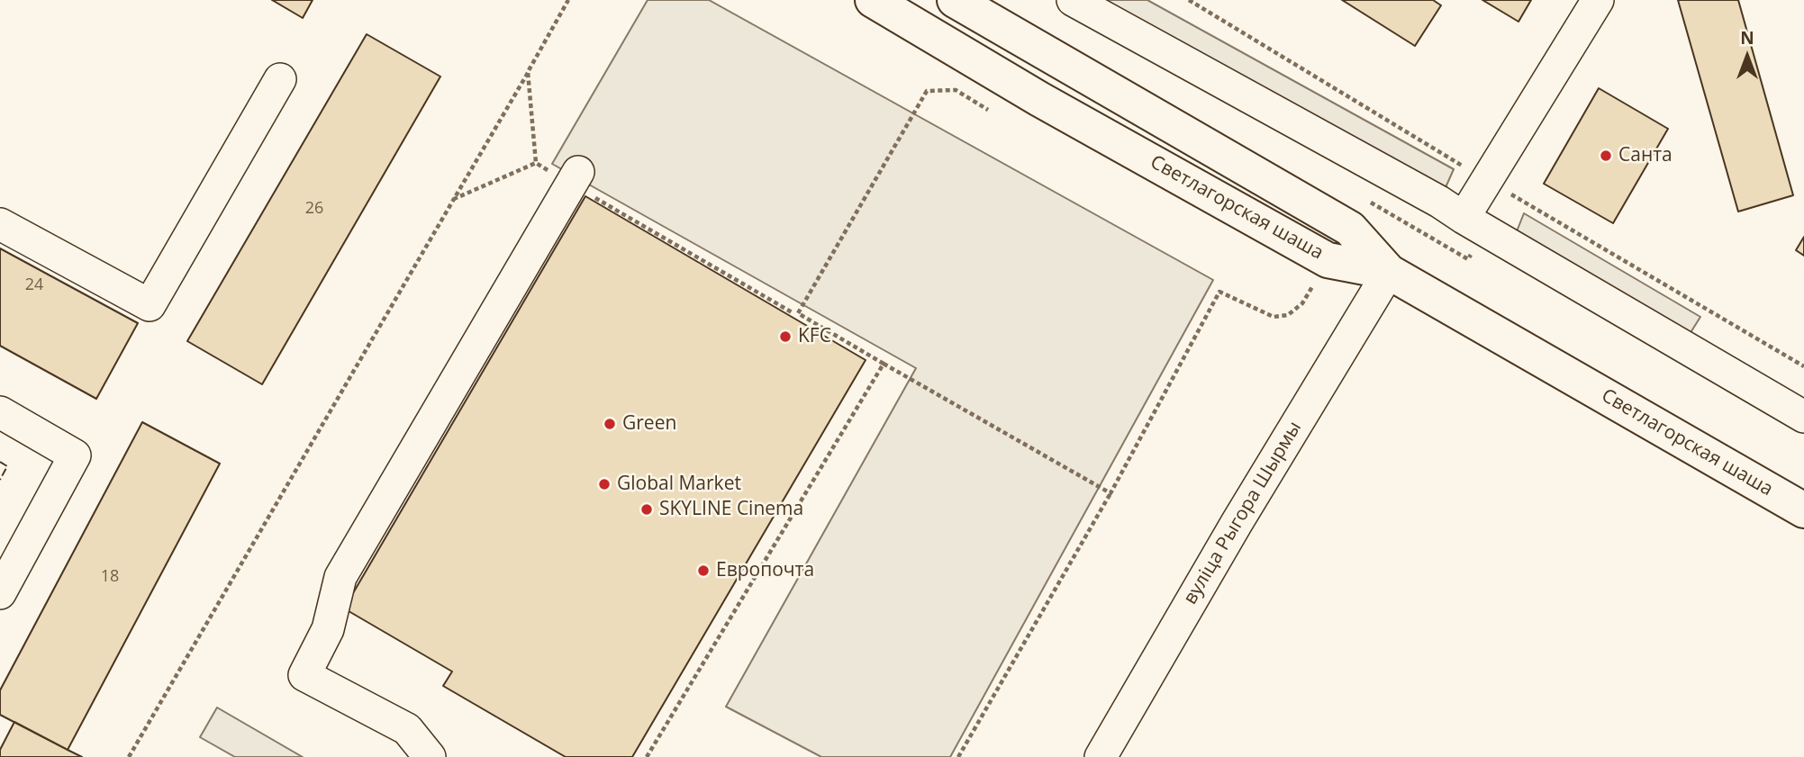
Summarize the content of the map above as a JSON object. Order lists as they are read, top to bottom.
{
  "streets": {
    "main road": ["Светлагорская шаша"],
    "street": ["вуліца Рыгора Шырмы"]
  },
  "crossings": [
    ["Светлагорская шаша", "вуліца Рыгора Шырмы"]
  ],
  "places": [
    "Санта",
    "KFC",
    "Green",
    "Global Market",
    "SKYLINE Cinema",
    "Европочта"
  ],
  "house_numbers": ["26", "24", "18"],
  "north": "top"
}
